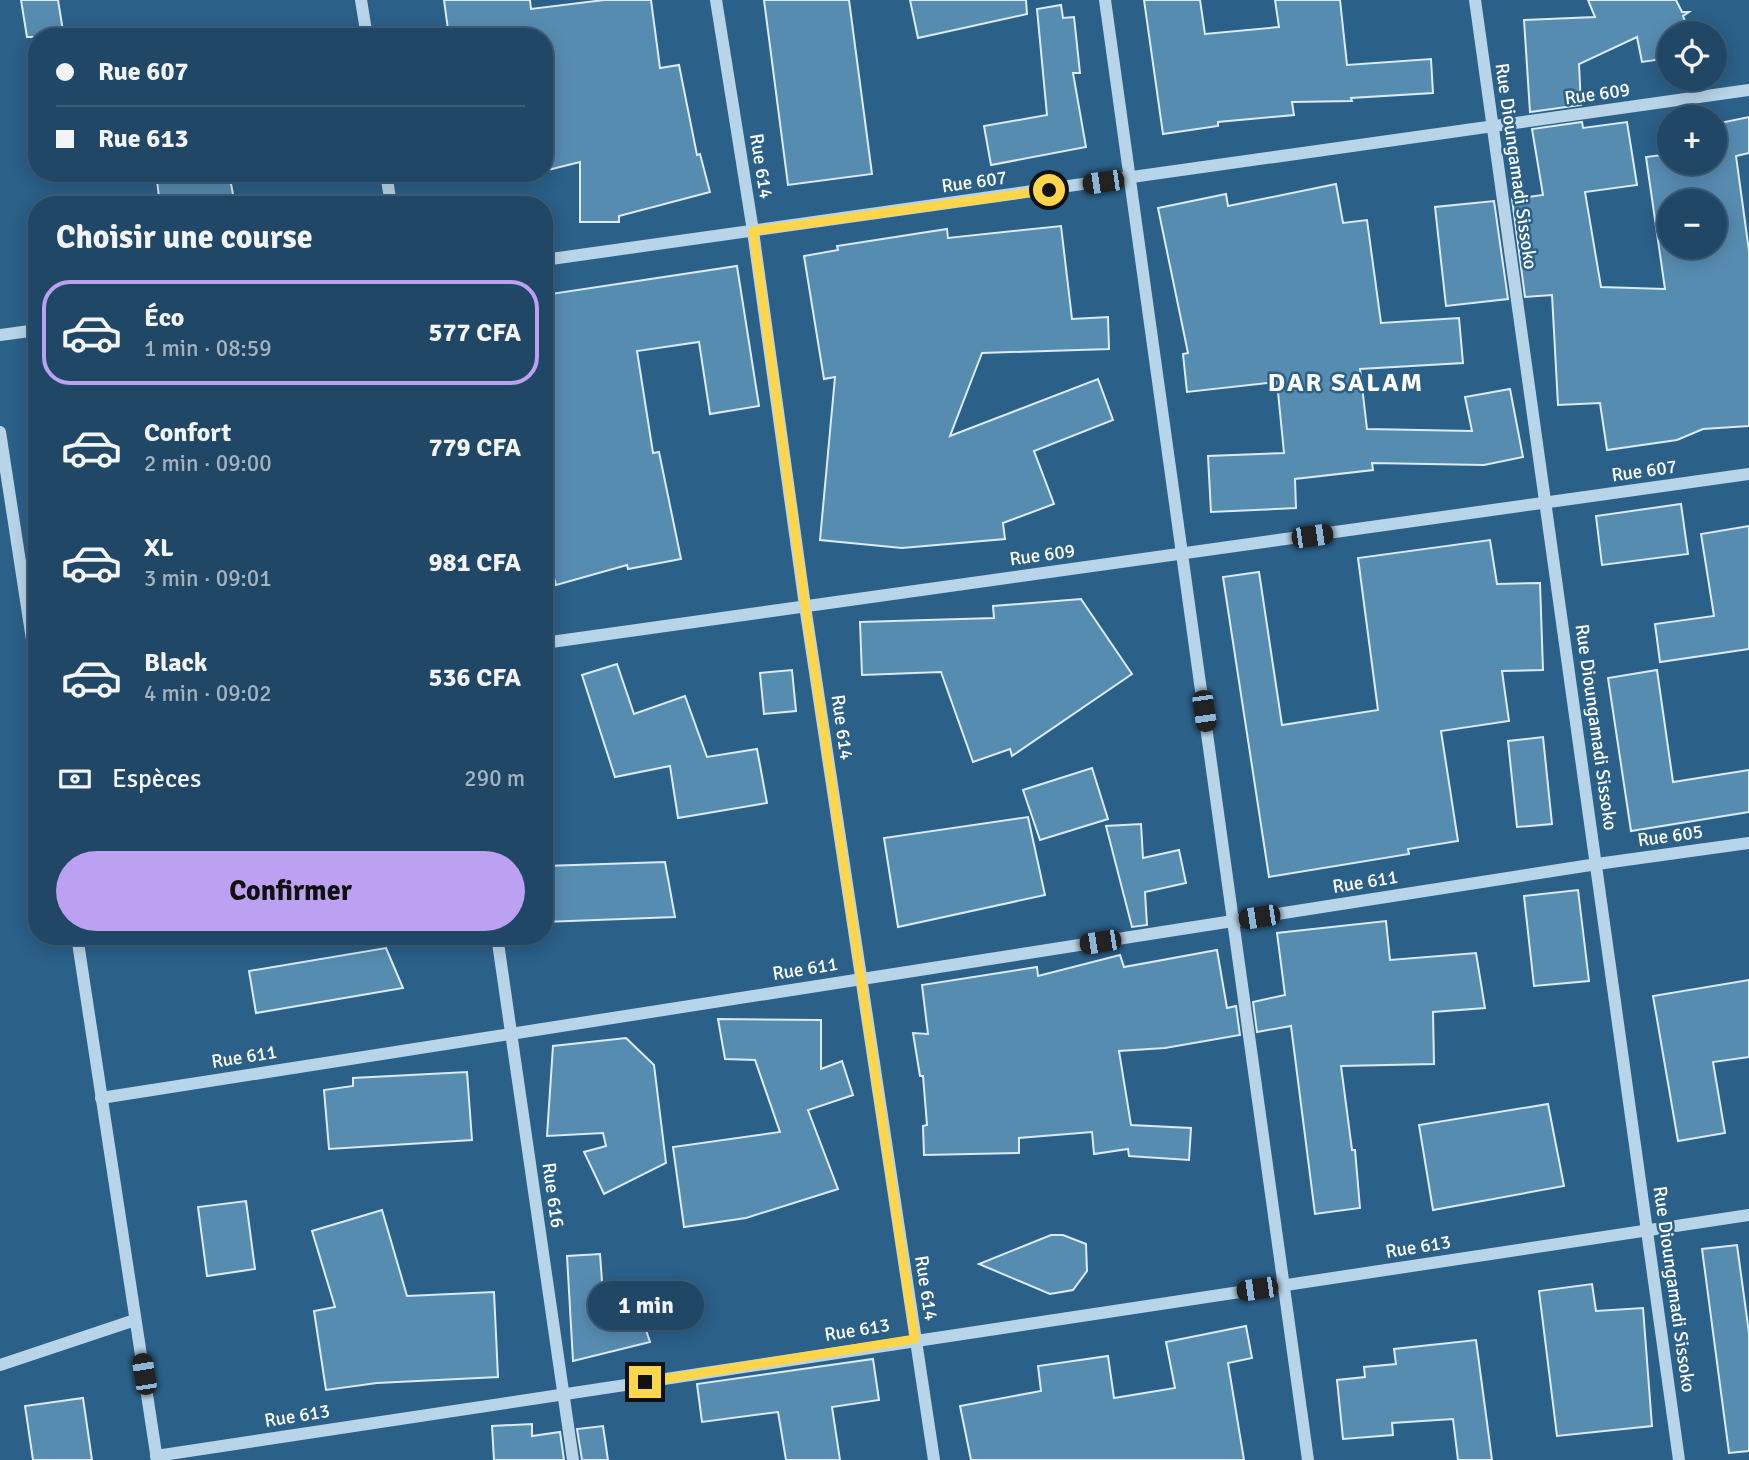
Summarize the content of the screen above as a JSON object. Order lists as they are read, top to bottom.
{
  "streets": {
    "street": [
      "Rue 609",
      "Rue 614",
      "Rue Dioungamadi Sissoko",
      "Rue 607",
      "Rue 605",
      "Rue 611",
      "Rue 616",
      "Rue 613"
    ]
  },
  "crossings": [
    ["Rue 609", "Rue 614"],
    ["Rue 609", "Rue Dioungamadi Sissoko"],
    ["Rue 609", "Rue 607"],
    ["Rue 614", "Rue 607"],
    ["Rue 614", "Rue 611"],
    ["Rue 614", "Rue 613"],
    ["Rue Dioungamadi Sissoko", "Rue 607"],
    ["Rue Dioungamadi Sissoko", "Rue 605"],
    ["Rue Dioungamadi Sissoko", "Rue 611"],
    ["Rue Dioungamadi Sissoko", "Rue 613"],
    ["Rue 605", "Rue 611"],
    ["Rue 611", "Rue 616"],
    ["Rue 616", "Rue 613"]
  ],
  "districts": ["DAR SALAM"],
  "page": {
    "map_buttons": ["+", "−"],
    "banner": ["Rue 607", "Rue 613"],
    "heading": "Choisir une course",
    "list": [
      {
        "name": "Éco",
        "note": "1 min · 08:59",
        "value": "577 CFA"
      },
      {
        "name": "Confort",
        "note": "2 min · 09:00",
        "value": "779 CFA"
      },
      {
        "name": "XL",
        "note": "3 min · 09:01",
        "value": "981 CFA"
      },
      {
        "name": "Black",
        "note": "4 min · 09:02",
        "value": "536 CFA"
      }
    ],
    "pay": ["Espèces", "290 m"],
    "buttons": "Confirmer",
    "bubble": "1 min"
  }
}
